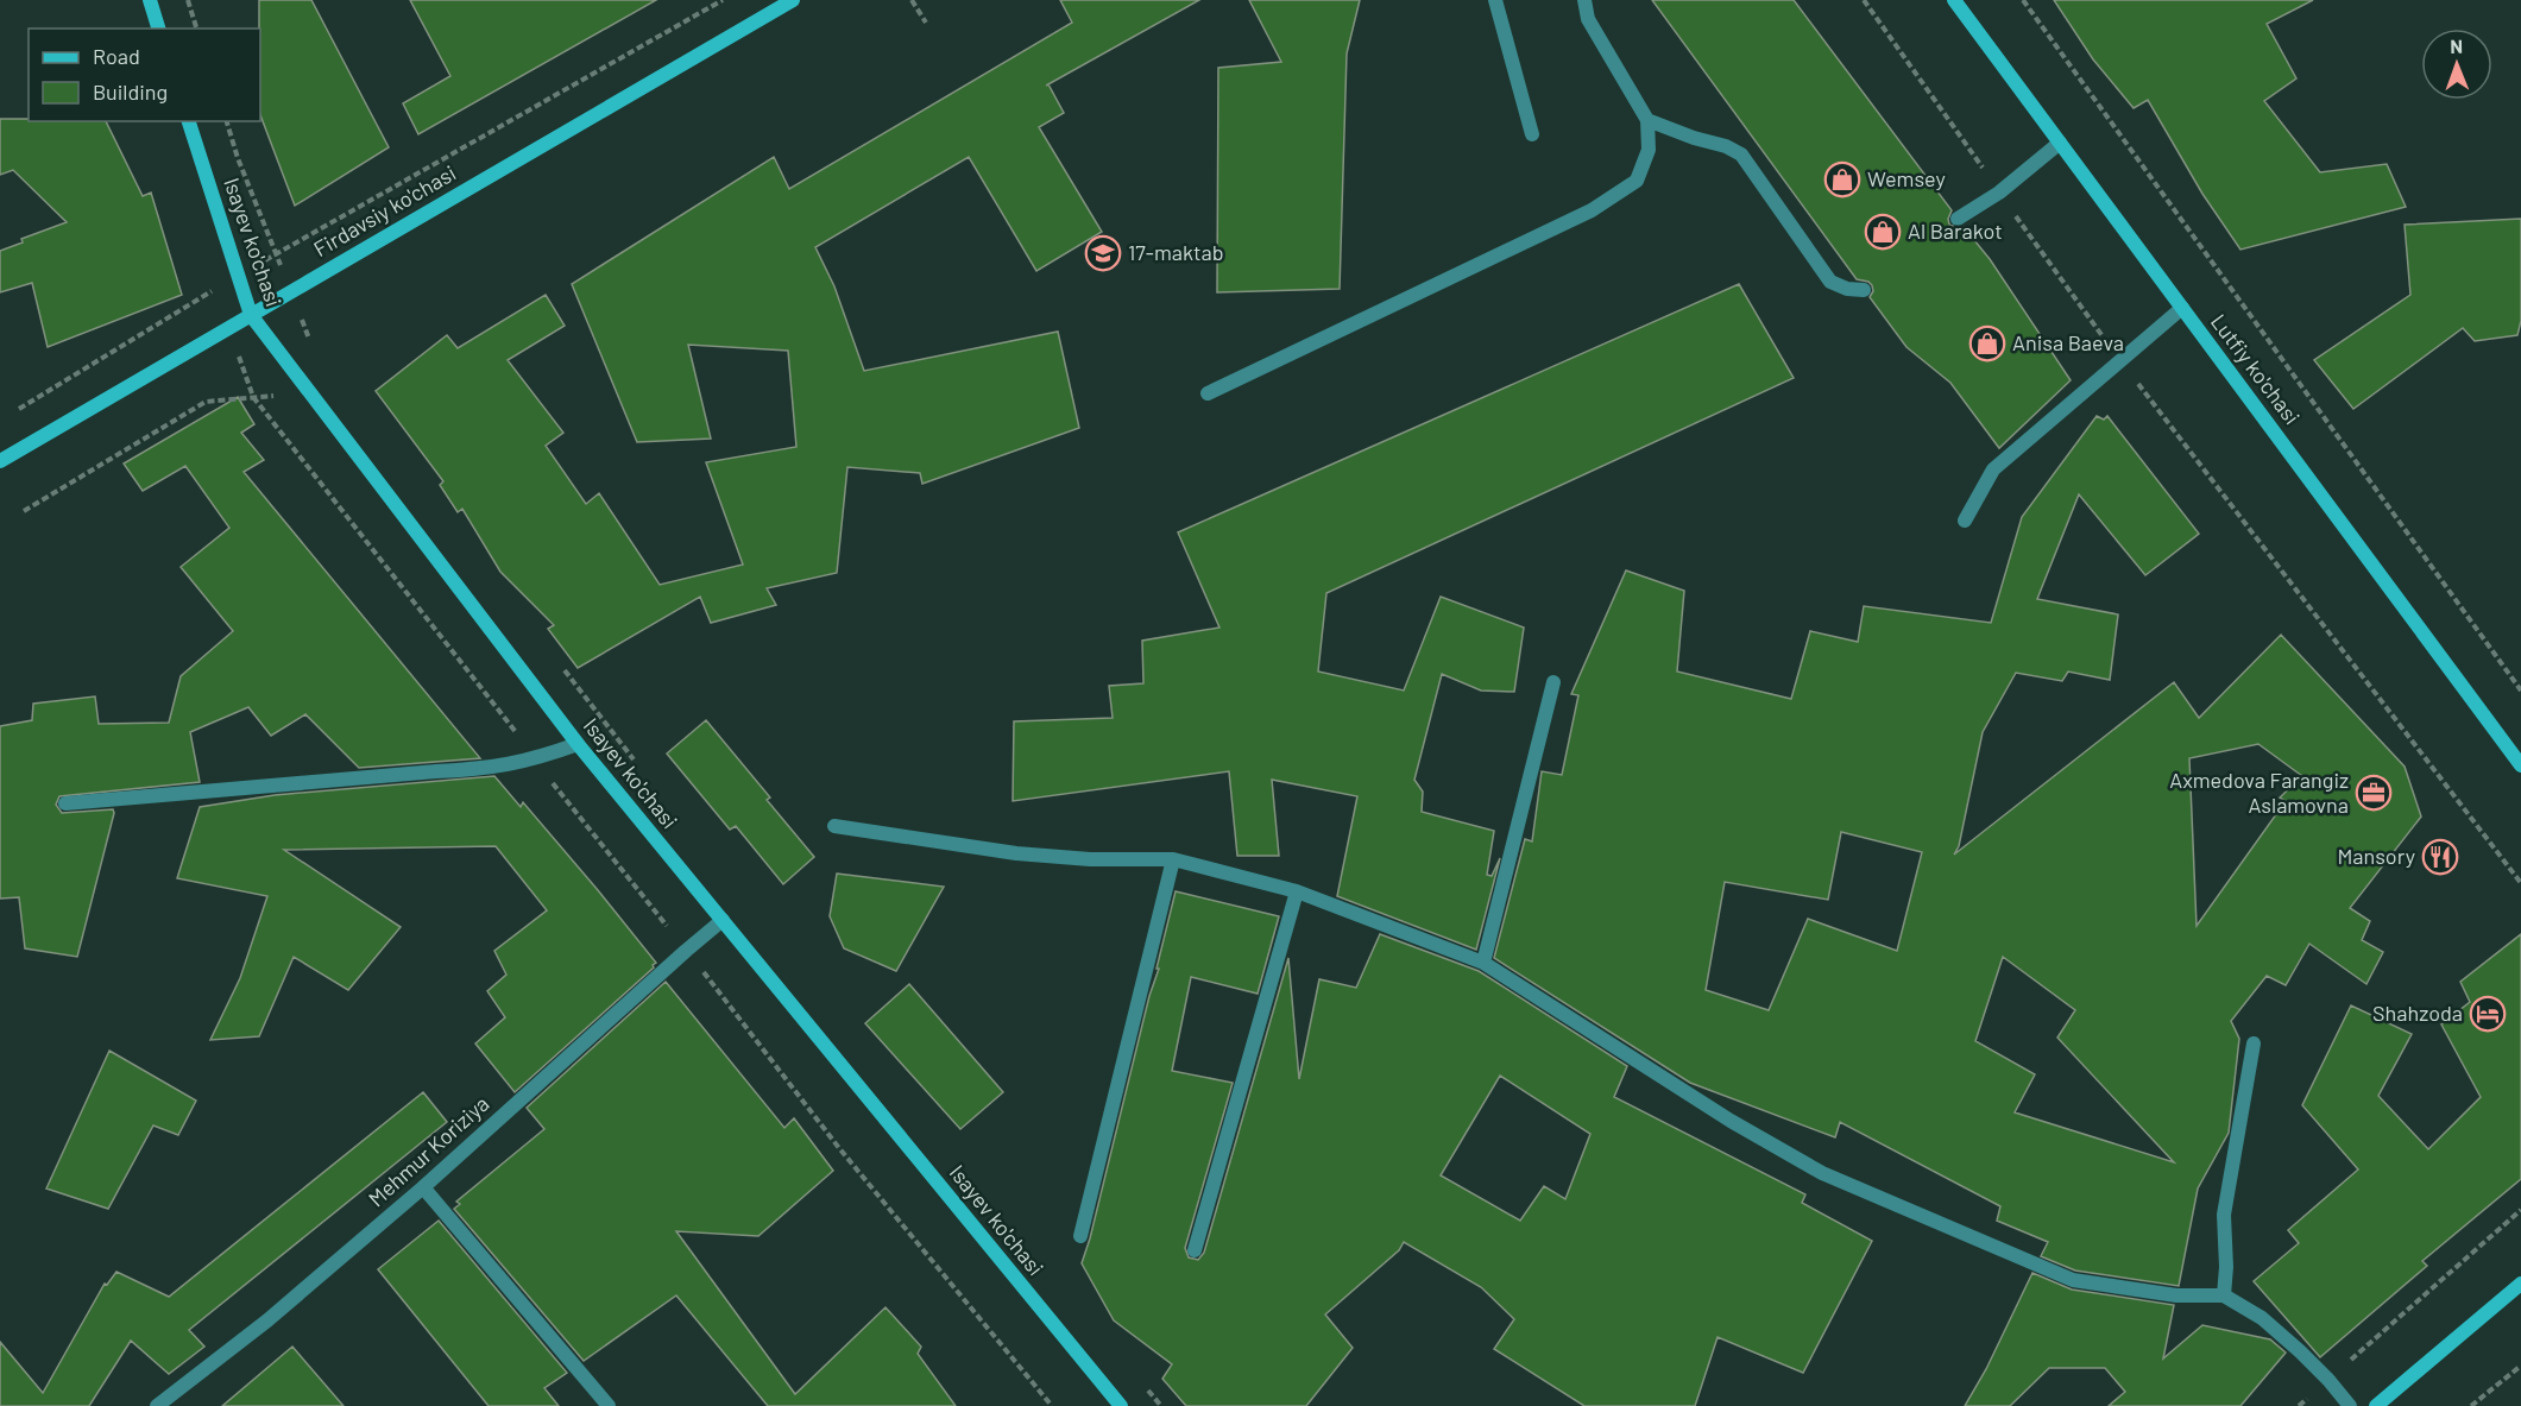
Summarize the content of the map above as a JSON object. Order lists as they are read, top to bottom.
{
  "streets": {
    "main road": ["Firdavsiy ko'chasi", "Isayev ko'chasi", "Lutfiy ko'chasi"],
    "street": ["Mehmur Koriziya"]
  },
  "crossings": [
    ["Firdavsiy ko'chasi", "Isayev ko'chasi"],
    ["Isayev ko'chasi", "Mehmur Koriziya"]
  ],
  "places": {
    "shop": ["Wemsey", "Al Barakot", "Anisa Baeva"],
    "school or university": ["17-maktab"],
    "office": ["Axmedova Farangiz Aslamovna"],
    "restaurant": ["Mansory"],
    "hotel": ["Shahzoda"]
  },
  "legend": ["Road", "Building"],
  "north": "top"
}
